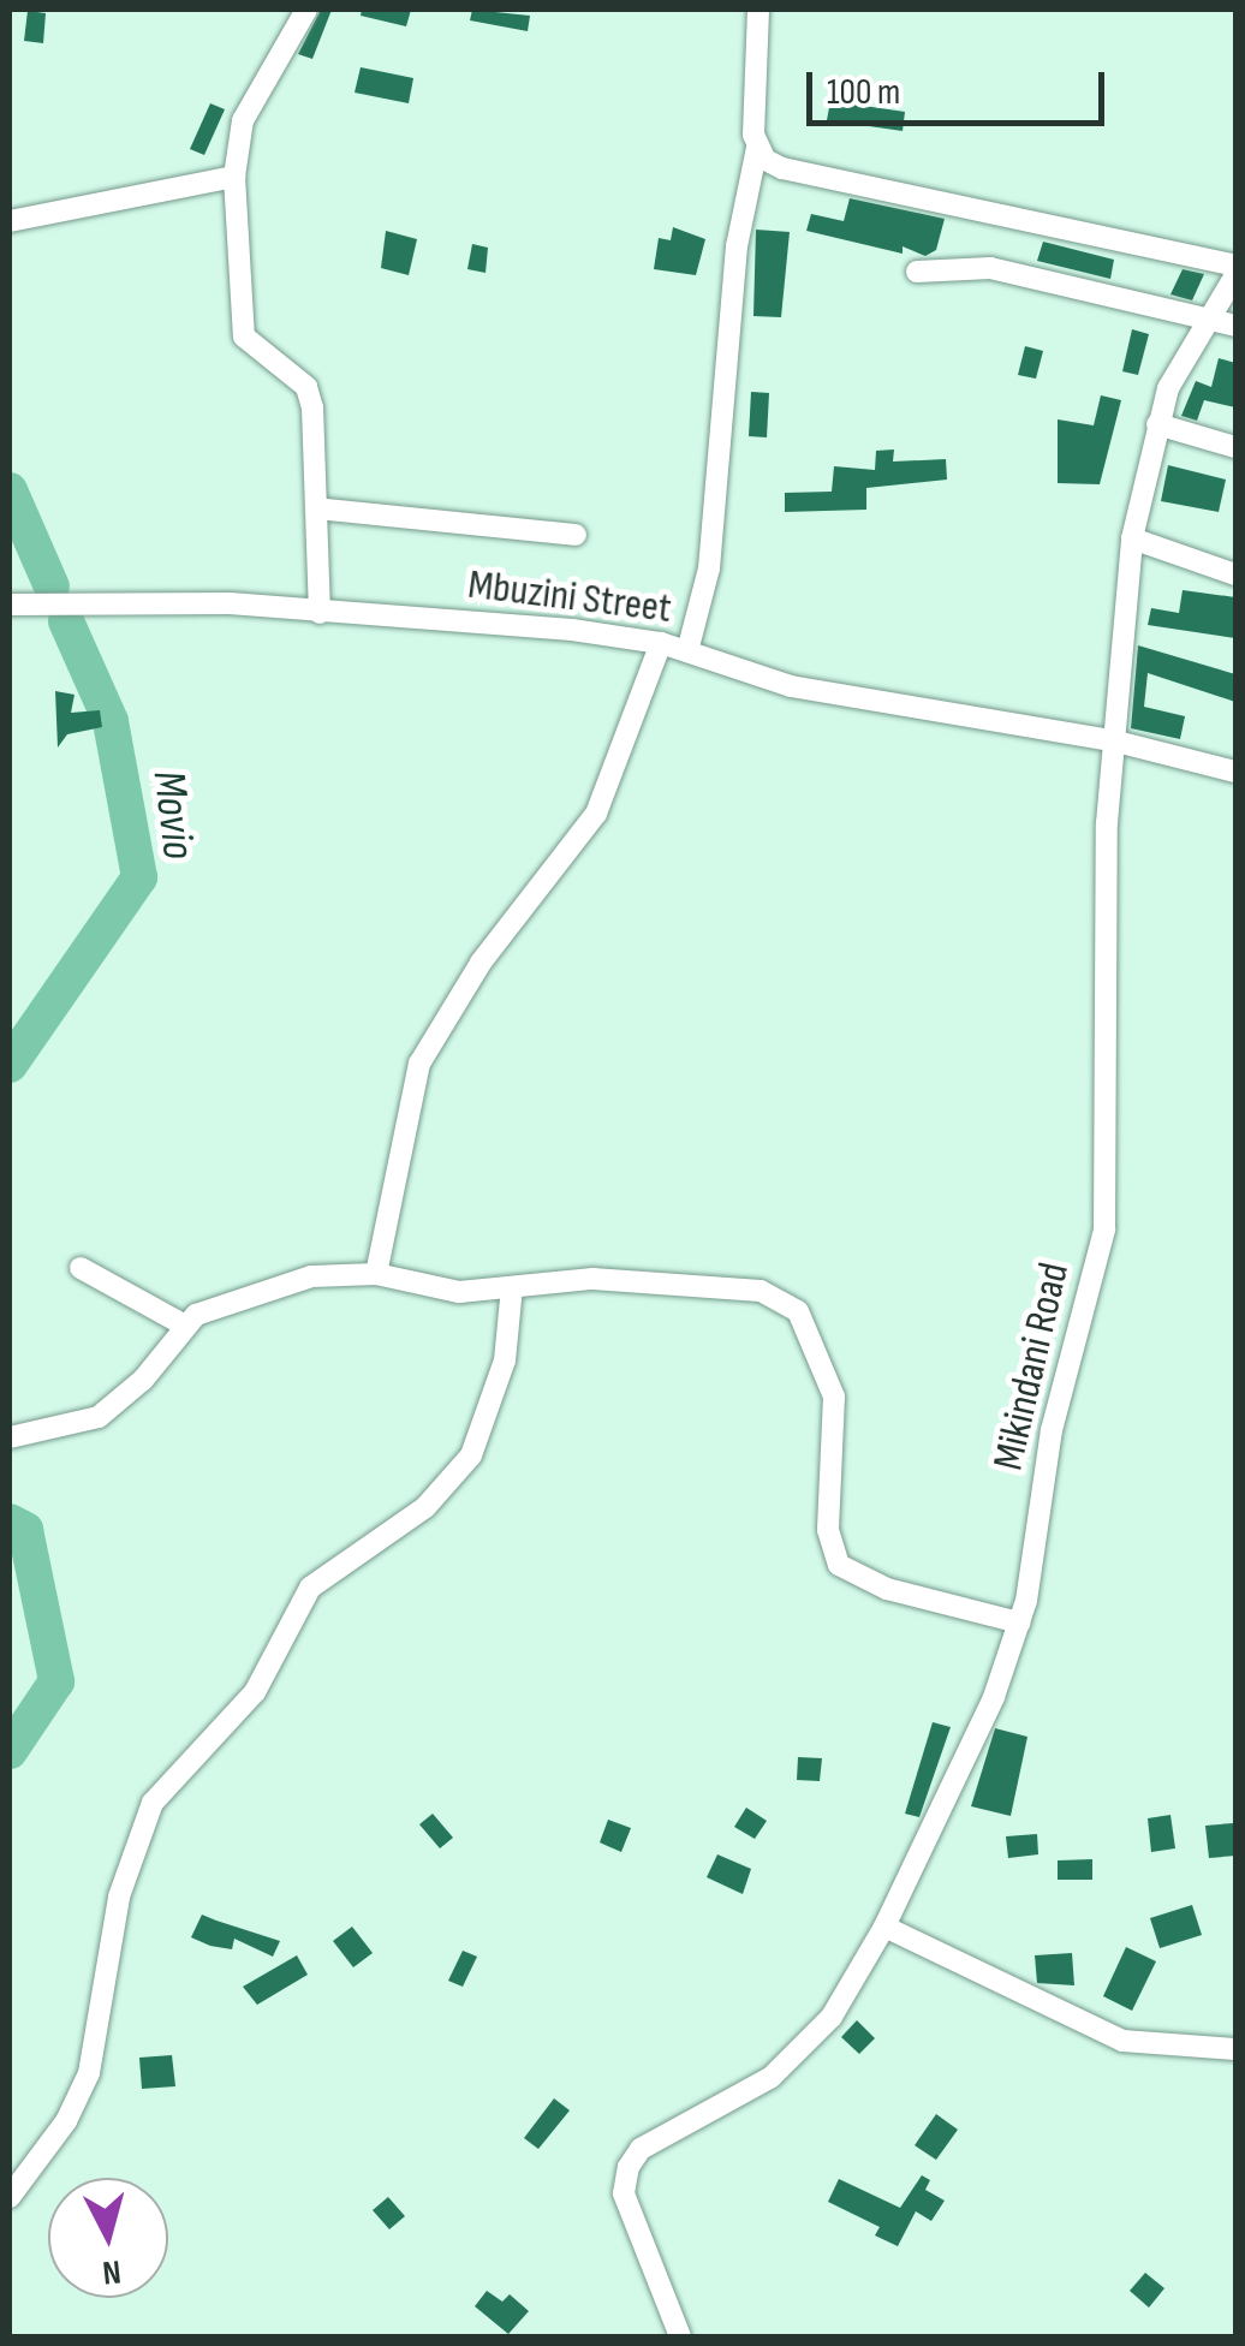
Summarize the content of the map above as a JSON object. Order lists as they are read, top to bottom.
{
  "streets": {
    "street": ["Mbuzini Street", "Mikindani Road"]
  },
  "crossings": [
    ["Mbuzini Street", "Mikindani Road"]
  ],
  "water": ["Movio"],
  "scale_bar": "100 m",
  "north": "bottom"
}
